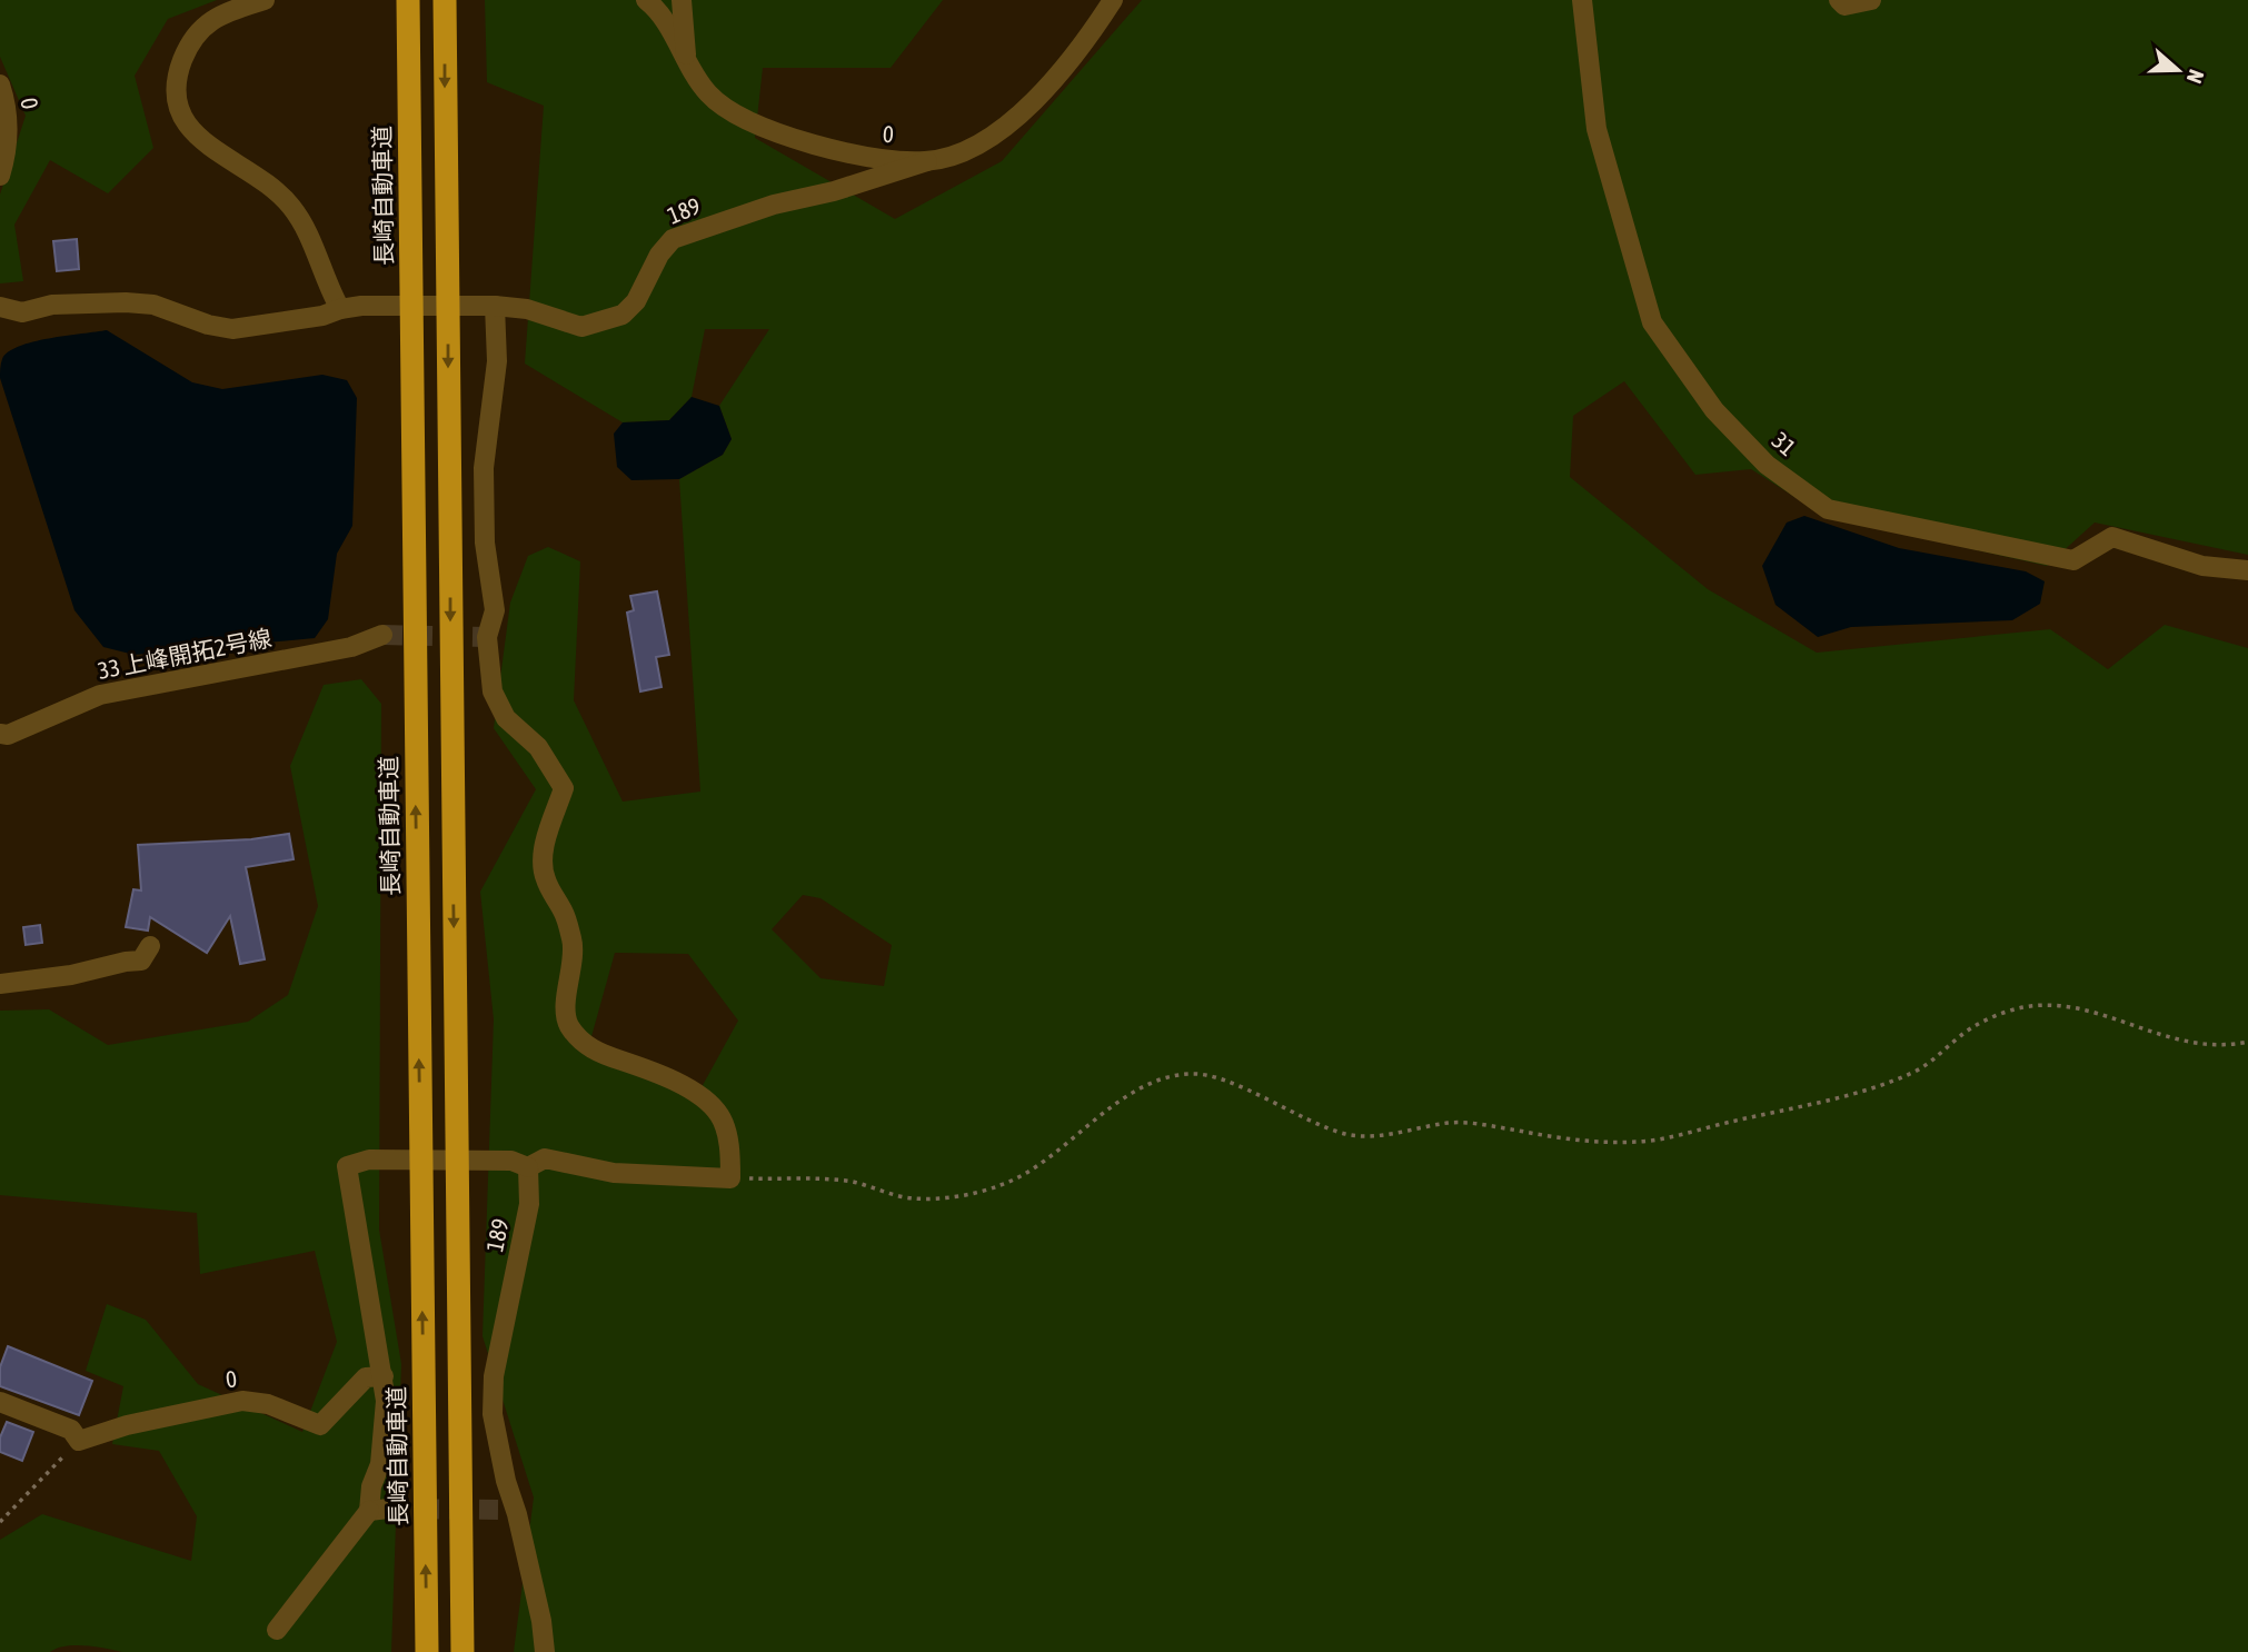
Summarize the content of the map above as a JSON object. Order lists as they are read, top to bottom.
{
  "streets": {
    "highway": ["長崎自動車道"],
    "street": [
      "0",
      "189",
      "31",
      "33 上峰開拓2号線"
    ]
  },
  "crossings": [
    ["0", "189"]
  ],
  "north": "right"
}
